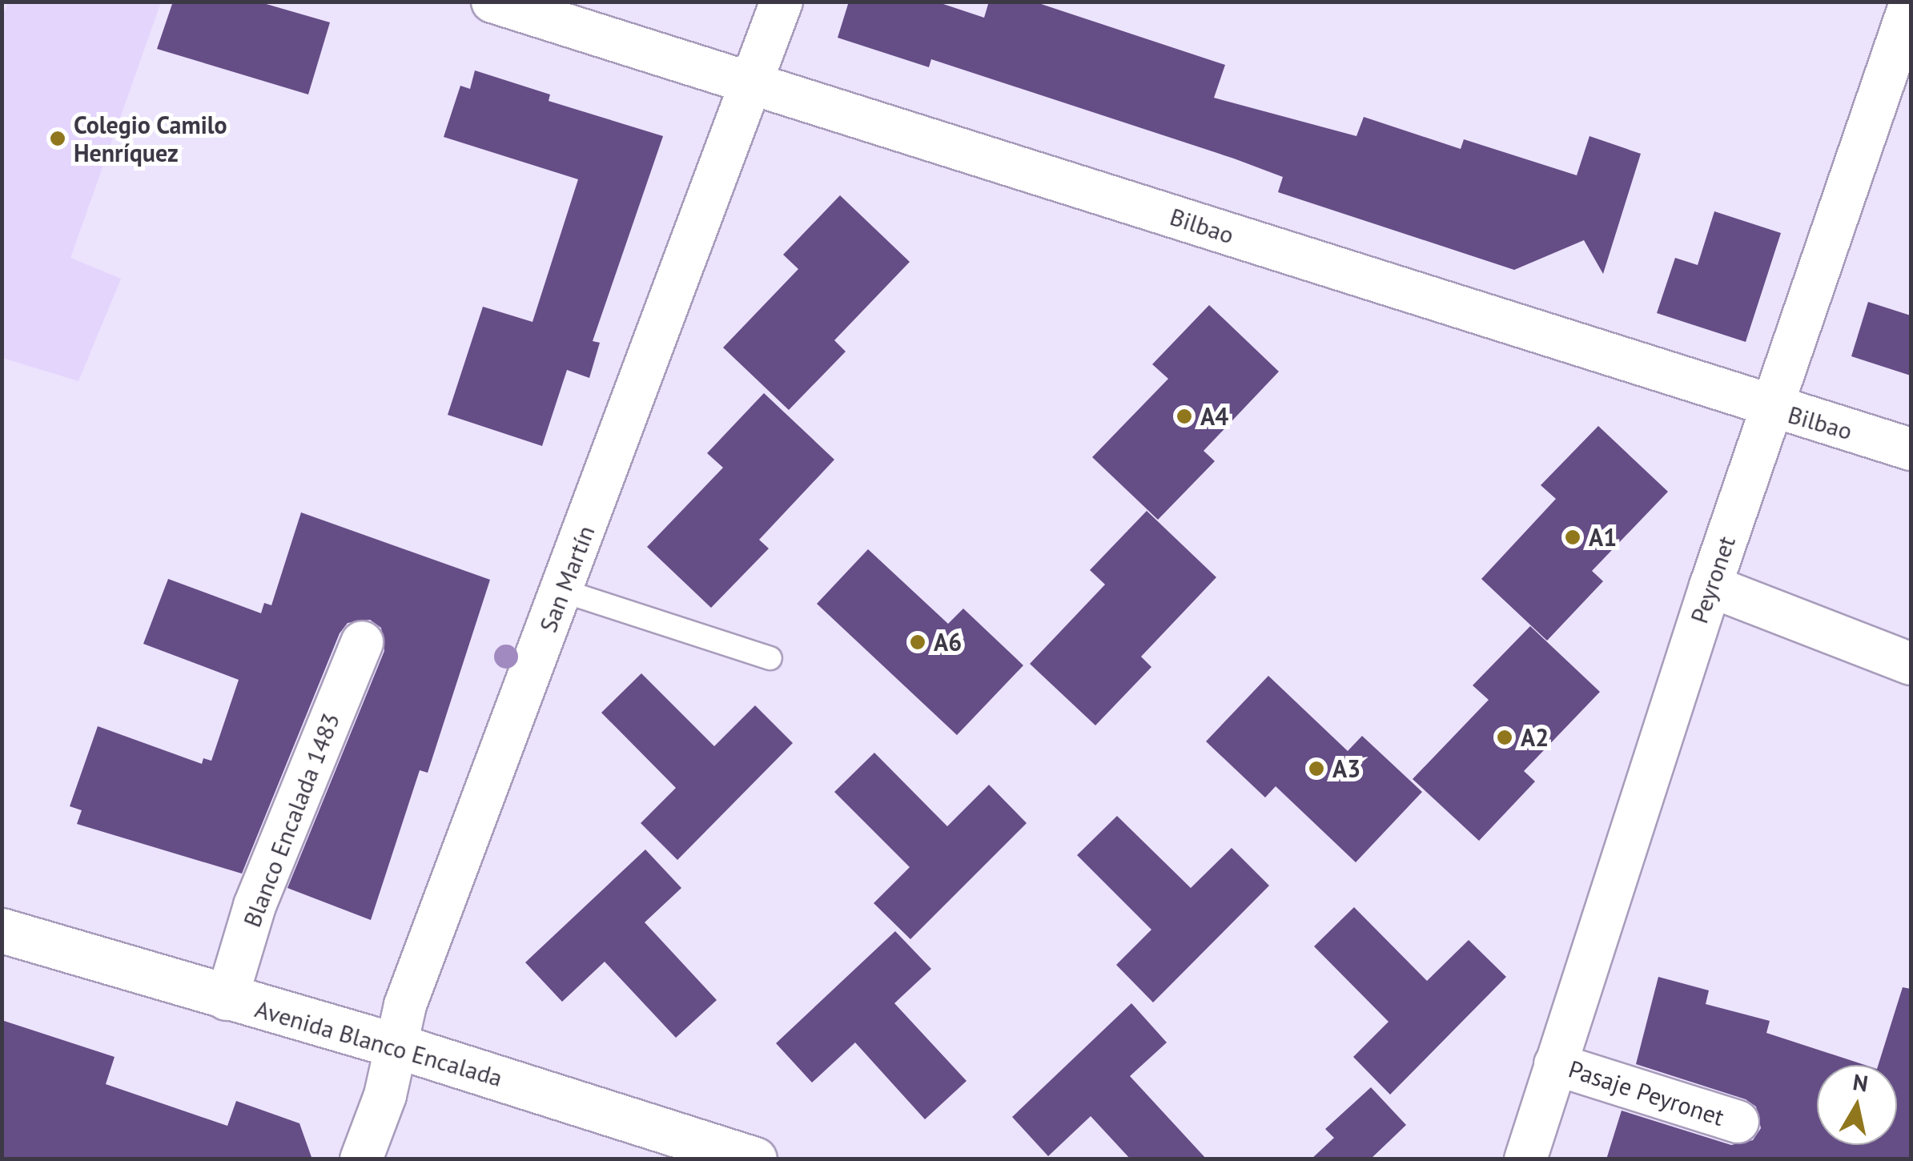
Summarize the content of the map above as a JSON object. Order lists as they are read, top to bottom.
{
  "streets": {
    "street": [
      "Bilbao",
      "San Martín",
      "Peyronet",
      "Blanco Encalada 1483",
      "Avenida Blanco Encalada",
      "Pasaje Peyronet"
    ]
  },
  "crossings": [
    ["Bilbao", "San Martín"],
    ["Bilbao", "Peyronet"],
    ["San Martín", "Avenida Blanco Encalada"],
    ["Peyronet", "Pasaje Peyronet"],
    ["Blanco Encalada 1483", "Avenida Blanco Encalada"]
  ],
  "places": [
    "Colegio Camilo Henríquez",
    "A4",
    "A1",
    "A6",
    "A2",
    "A3"
  ],
  "north": "top"
}
